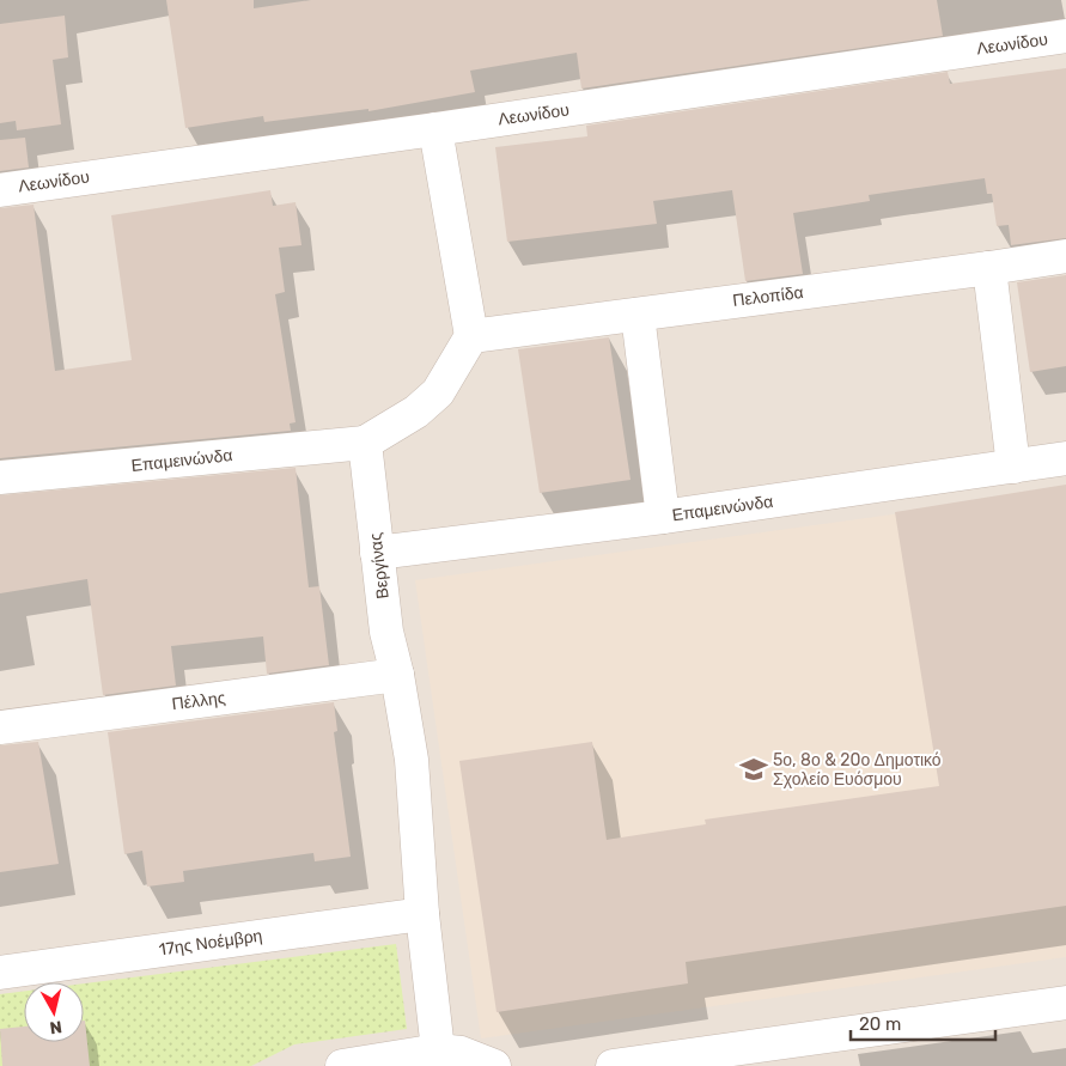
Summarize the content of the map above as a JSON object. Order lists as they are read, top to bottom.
{
  "streets": {
    "street": [
      "Λεωνίδου",
      "Πελοπίδα",
      "Επαμεινώνδα",
      "Βεργίνας",
      "Πέλλης",
      "17ης Νοέμβρη"
    ]
  },
  "crossings": [
    ["Επαμεινώνδα", "Βεργίνας"],
    ["Βεργίνας", "Πέλλης"],
    ["Βεργίνας", "17ης Νοέμβρη"]
  ],
  "places": {
    "school or university": ["5ο, 8ο & 20ο Δημοτικό Σχολείο Ευόσμου"]
  },
  "scale_bar": "20 m",
  "north": "bottom"
}
